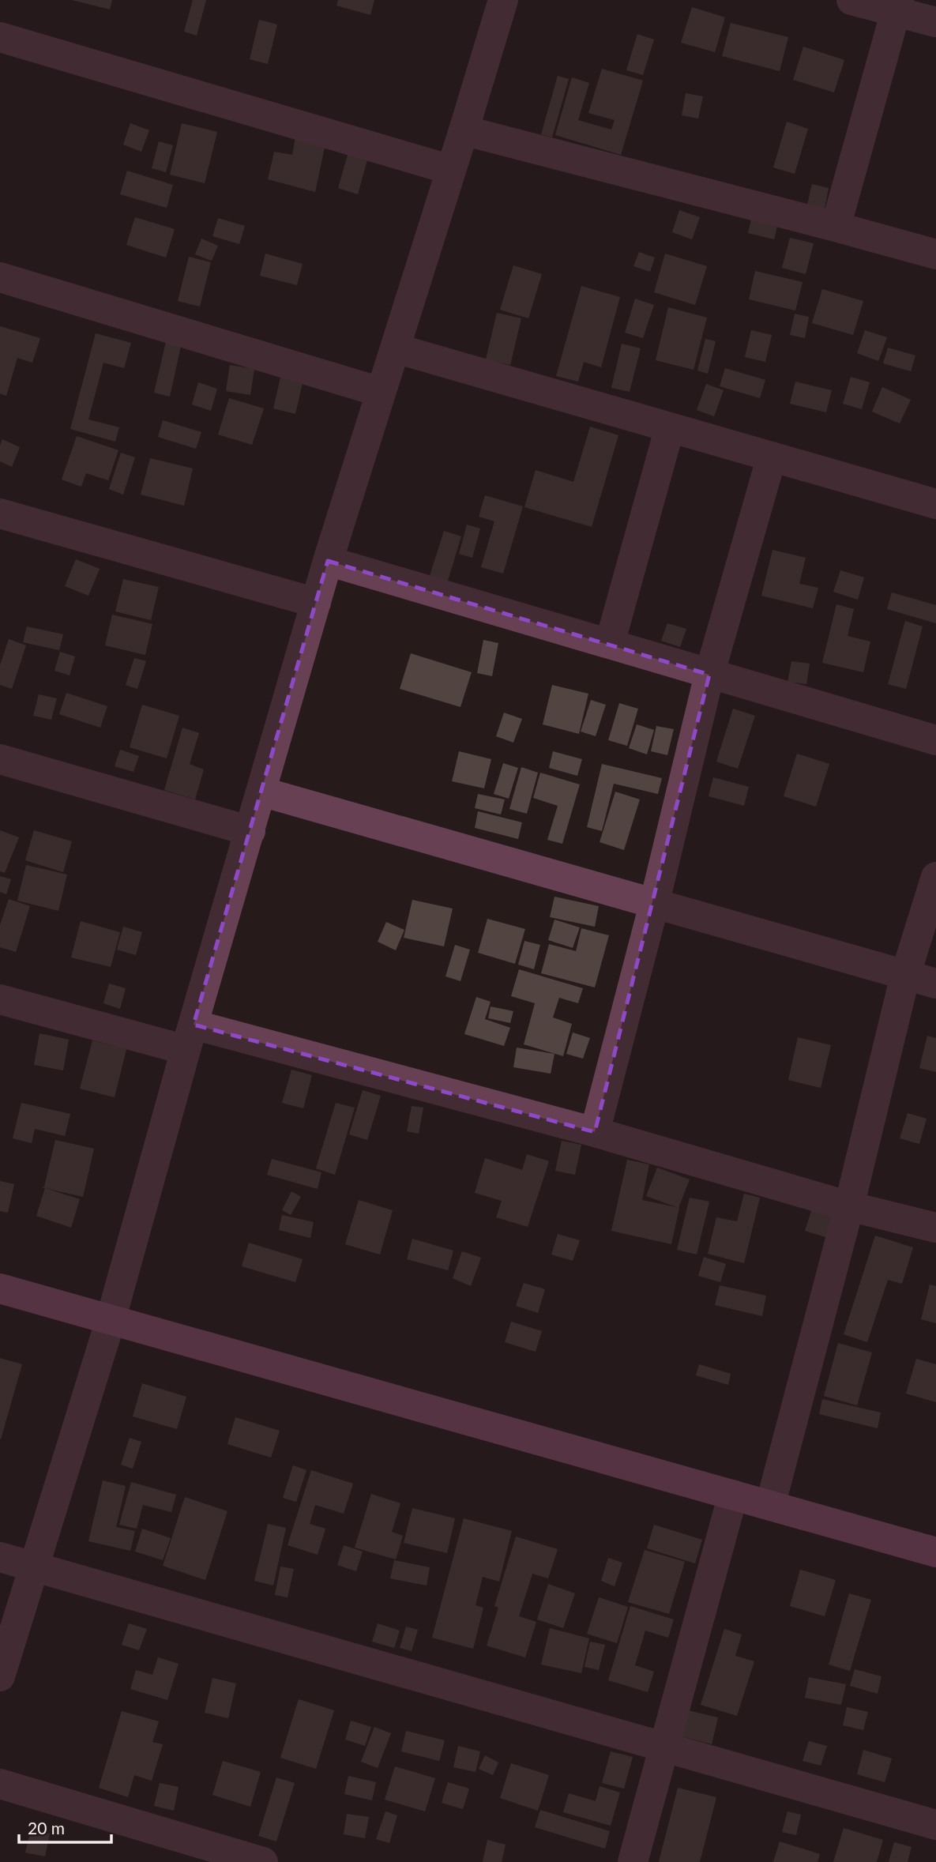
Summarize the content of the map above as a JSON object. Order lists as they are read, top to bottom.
{
  "scale_bar": "20 m"
}
